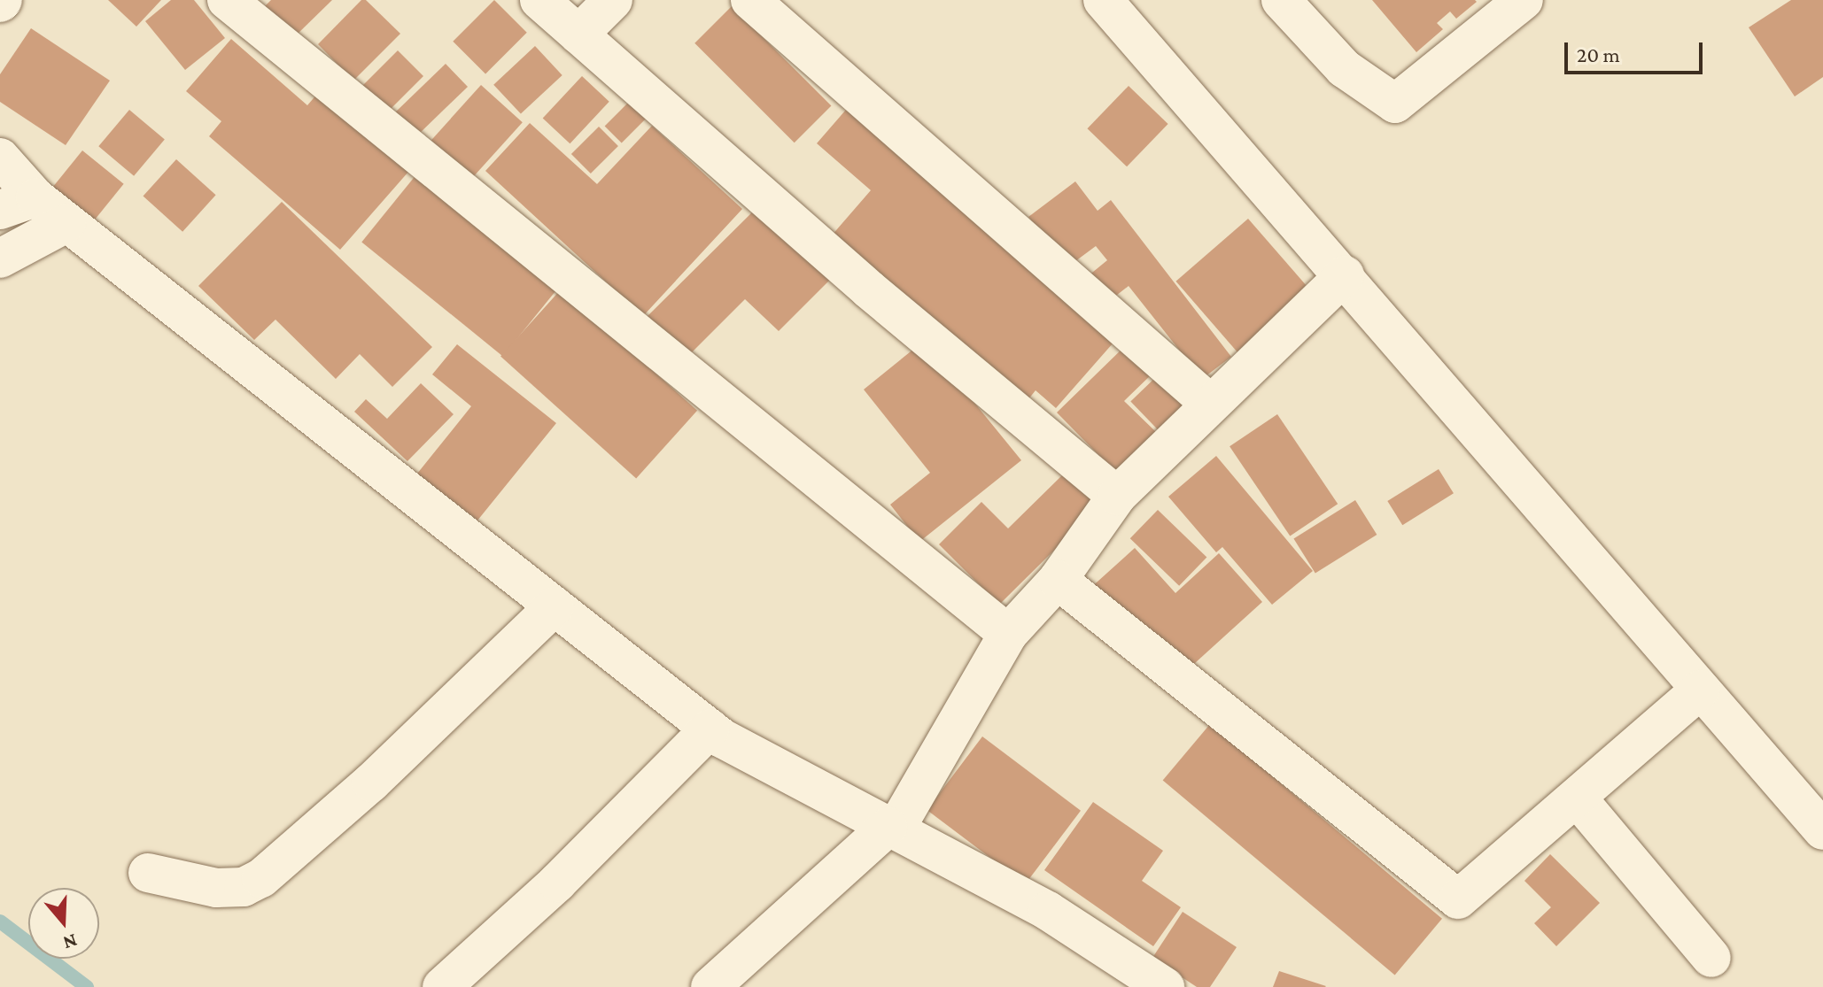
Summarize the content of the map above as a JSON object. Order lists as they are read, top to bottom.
{
  "scale_bar": "20 m",
  "north": "bottom"
}
